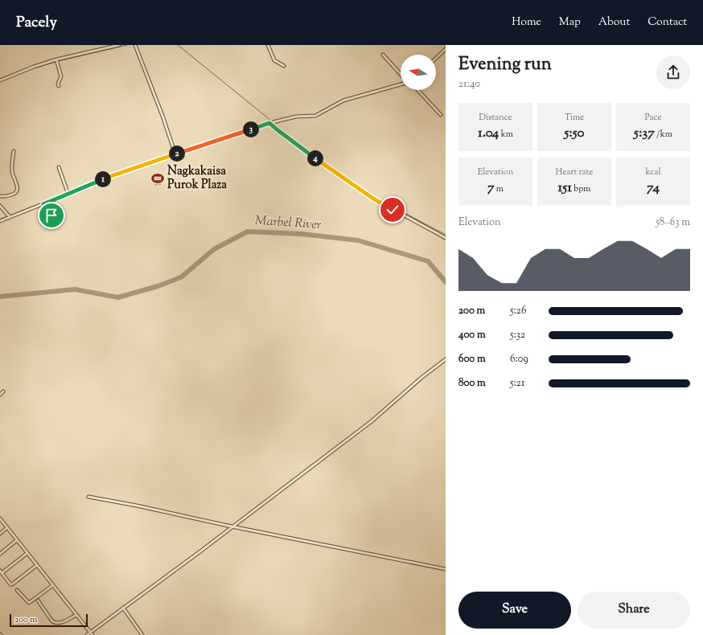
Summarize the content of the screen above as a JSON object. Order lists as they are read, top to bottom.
{
  "water": ["Marbel River"],
  "places": {
    "sports": ["Nagkakaisa Purok Plaza"]
  },
  "scale_bar": "200 m",
  "north": "left",
  "page": {
    "header": "Pacely",
    "nav": [
      "Home",
      "Map",
      "About",
      "Contact"
    ],
    "heading": ["Evening run", "21:40"],
    "stats": [
      ["Distance", "1.04 km"],
      ["Time", "5:50"],
      ["Pace", "5:37 /km"],
      ["Elevation", "7 m"],
      ["Heart rate", "151 bpm"],
      ["kcal", "74"]
    ],
    "pins": [
      "3",
      "2",
      "4",
      "1"
    ],
    "chart": ["Elevation", "58–63 m"],
    "list": [
      {
        "name": "200 m",
        "note": "5:26"
      },
      {
        "name": "400 m",
        "note": "5:32"
      },
      {
        "name": "600 m",
        "note": "6:09"
      },
      {
        "name": "800 m",
        "note": "5:21"
      }
    ],
    "buttons": ["Save", "Share"],
    "scale": "200 m"
  }
}
